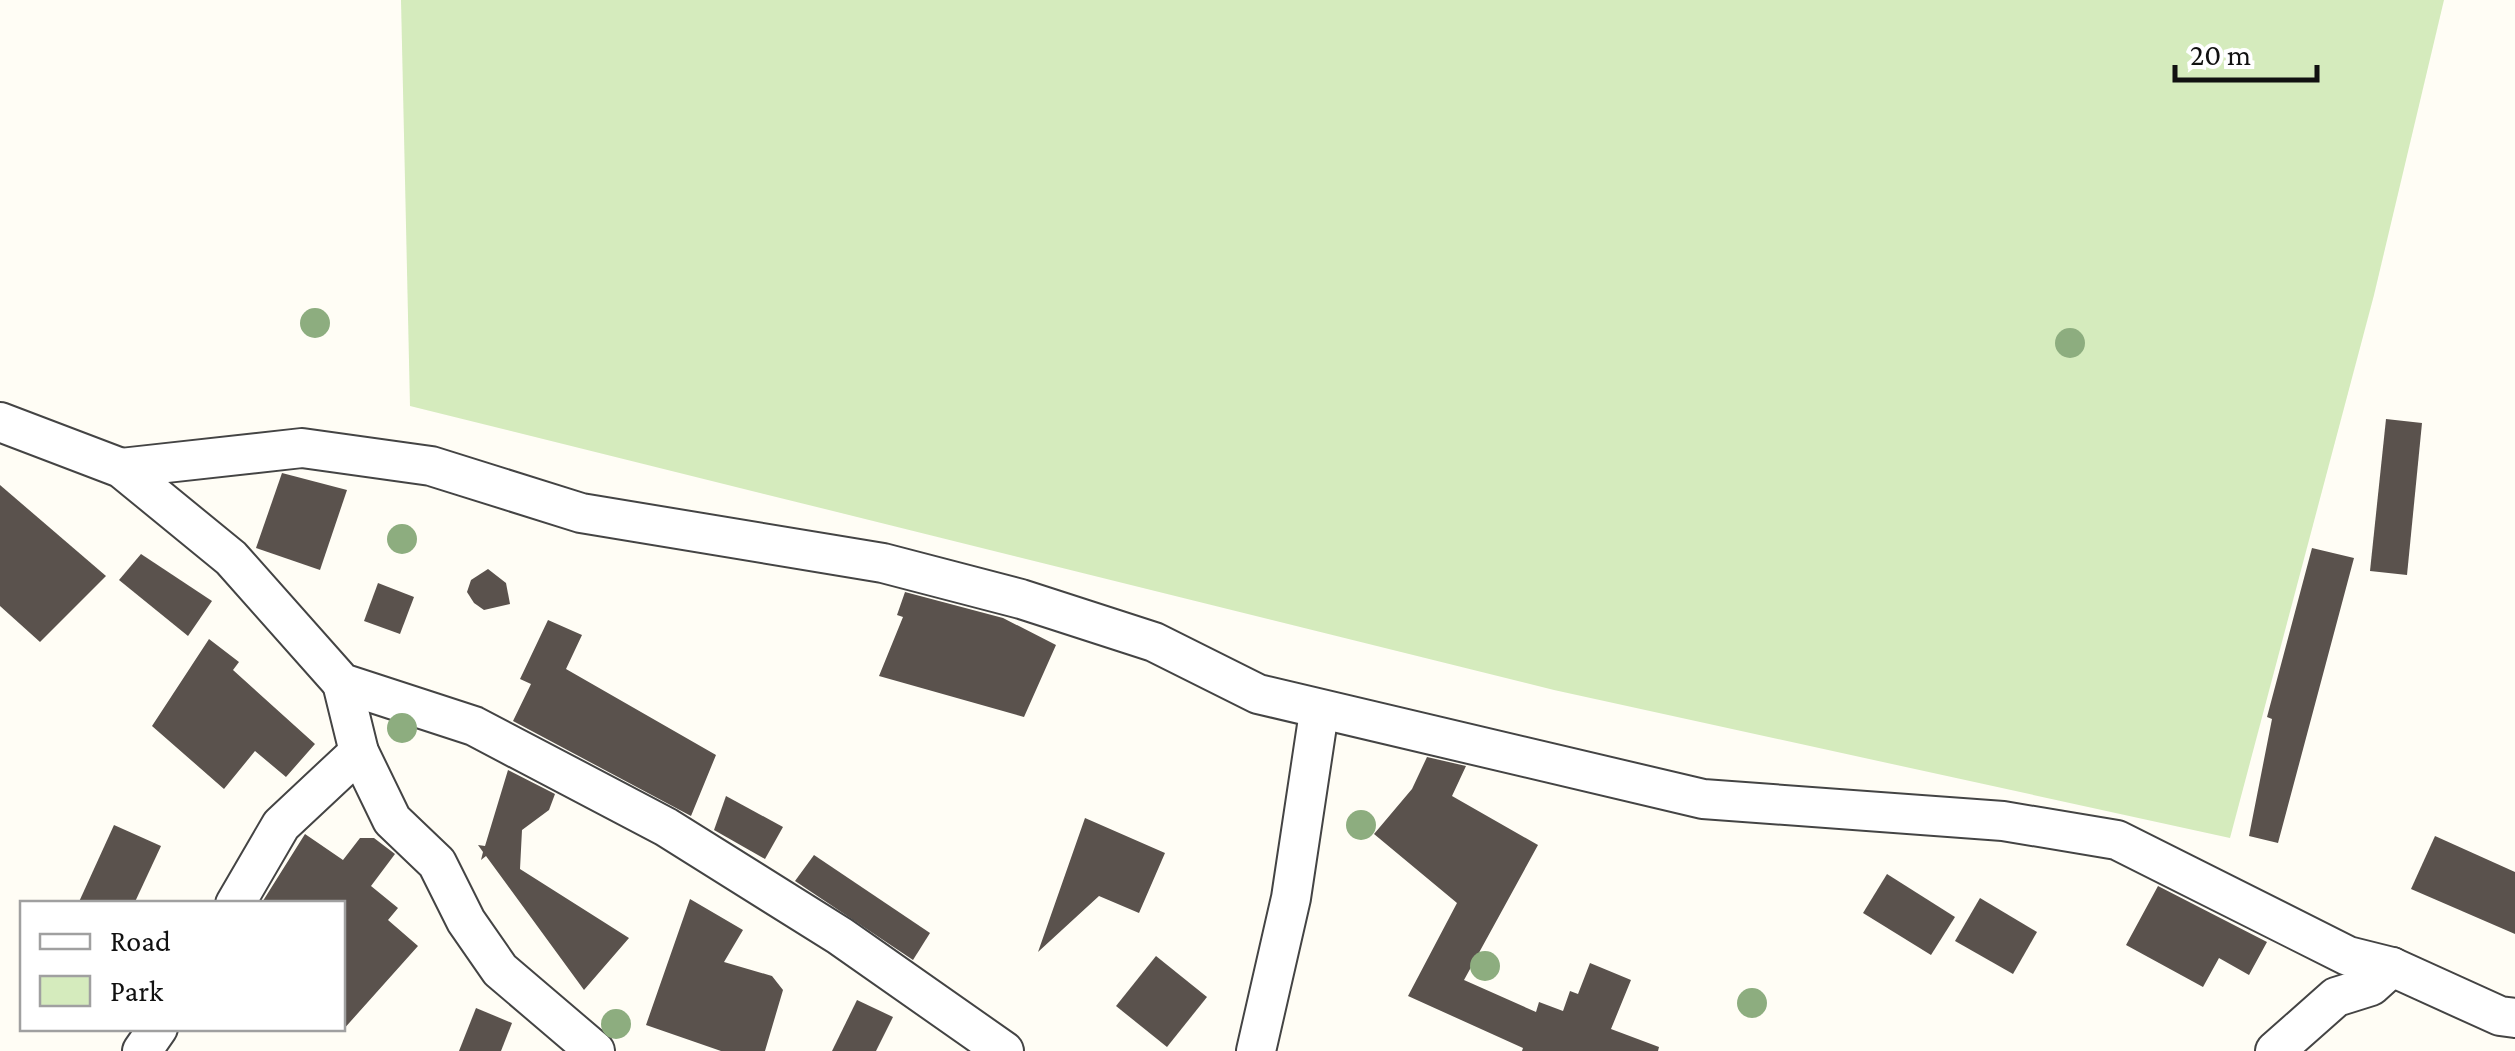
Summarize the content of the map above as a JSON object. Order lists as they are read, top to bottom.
{
  "legend": ["Road", "Park"],
  "scale_bar": "20 m"
}
